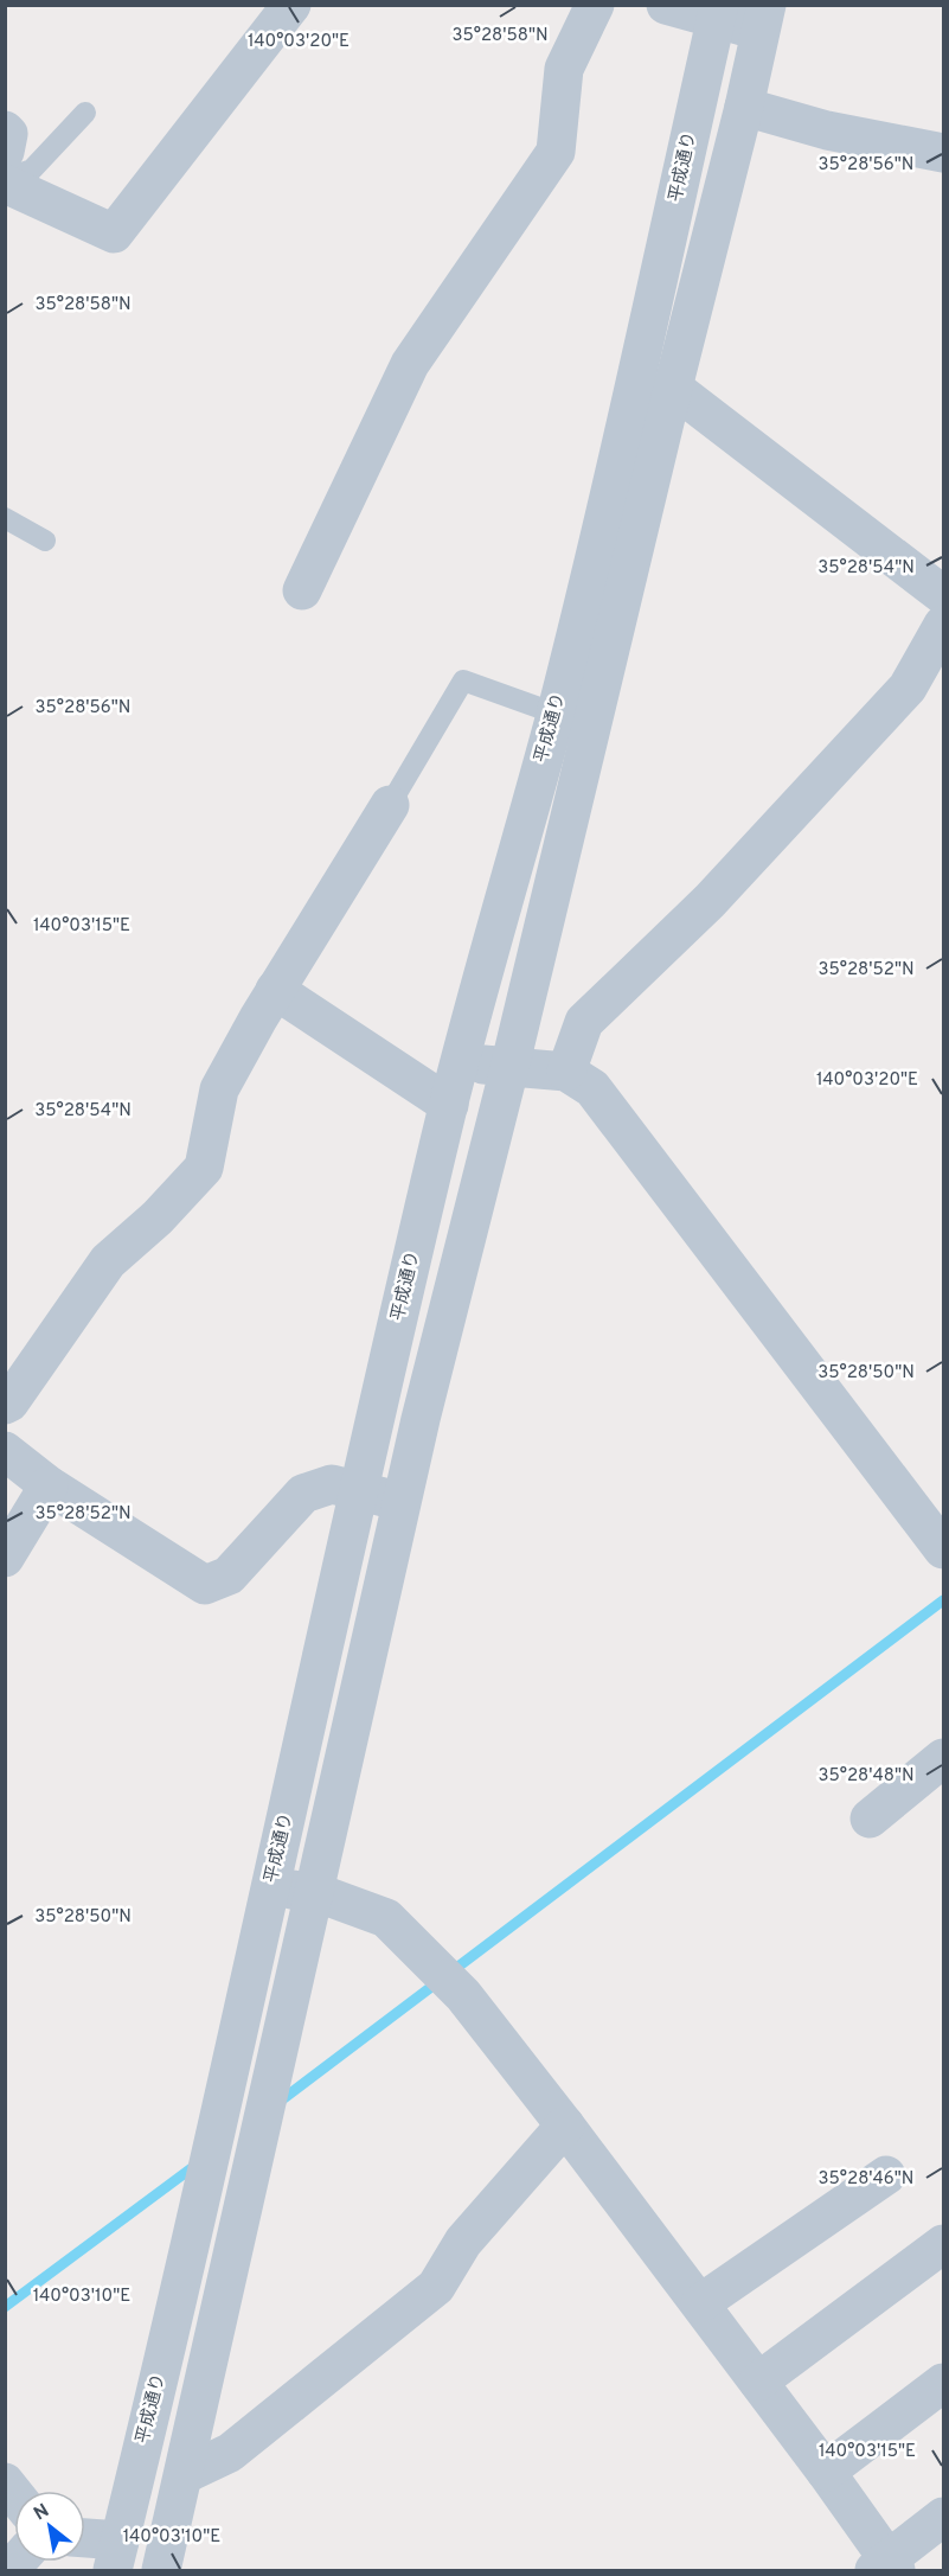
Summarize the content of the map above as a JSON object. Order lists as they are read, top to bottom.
{
  "streets": {
    "street": ["平成通り"]
  },
  "north": "top left",
  "coordinates": [
    "35°28'58\"N",
    "140°03'20\"E",
    "35°28'56\"N",
    "35°28'54\"N",
    "140°03'15\"E",
    "35°28'52\"N",
    "35°28'50\"N",
    "35°28'48\"N",
    "35°28'46\"N",
    "140°03'10\"E"
  ]
}
